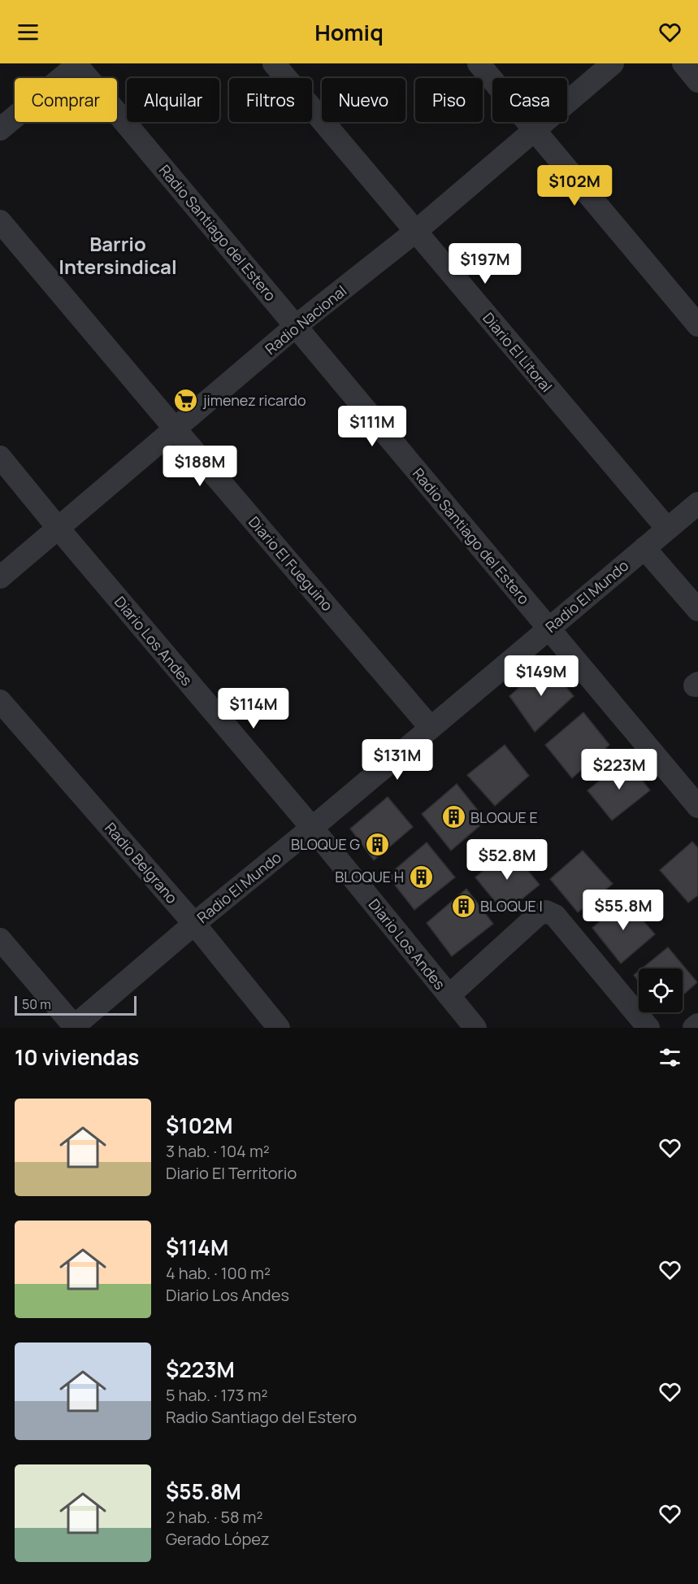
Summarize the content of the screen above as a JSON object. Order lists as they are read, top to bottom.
{
  "streets": {
    "street": [
      "Radio Santiago del Estero",
      "Radio Nacional",
      "Diario El Litoral",
      "Diario El Fueguino",
      "Radio El Mundo",
      "Diario Los Andes",
      "Radio Belgrano"
    ]
  },
  "crossings": [
    ["Radio Santiago del Estero", "Radio Nacional"],
    ["Radio Santiago del Estero", "Radio El Mundo"],
    ["Radio Nacional", "Diario El Litoral"],
    ["Radio Nacional", "Diario El Fueguino"],
    ["Radio Nacional", "Diario Los Andes"],
    ["Diario El Litoral", "Radio El Mundo"],
    ["Diario El Fueguino", "Radio El Mundo"],
    ["Radio El Mundo", "Diario Los Andes"],
    ["Radio El Mundo", "Radio Belgrano"]
  ],
  "districts": ["Barrio Intersindical"],
  "places": {
    "supermarket": ["jimenez ricardo"],
    "building": [
      "BLOQUE E",
      "BLOQUE G",
      "BLOQUE H",
      "BLOQUE I"
    ]
  },
  "scale_bar": "50 m",
  "page": {
    "header": "Homiq",
    "chip": [
      "Comprar",
      "Alquilar",
      "Filtros",
      "Nuevo",
      "Piso",
      "Casa"
    ],
    "price": [
      "$102M",
      "$197M",
      "$111M",
      "$188M",
      "$149M",
      "$114M",
      "$131M",
      "$223M",
      "$52.8M",
      "$55.8M"
    ],
    "scale": "50 m",
    "heading": "10 viviendas",
    "list": [
      {
        "name": "$102M",
        "note": "3 hab. · 104 m² · Diario El Territorio"
      },
      {
        "name": "$114M",
        "note": "4 hab. · 100 m² · Diario Los Andes"
      },
      {
        "name": "$223M",
        "note": "5 hab. · 173 m² · Radio Santiago del Estero"
      },
      {
        "name": "$55.8M",
        "note": "2 hab. · 58 m² · Gerado López"
      }
    ]
  }
}
